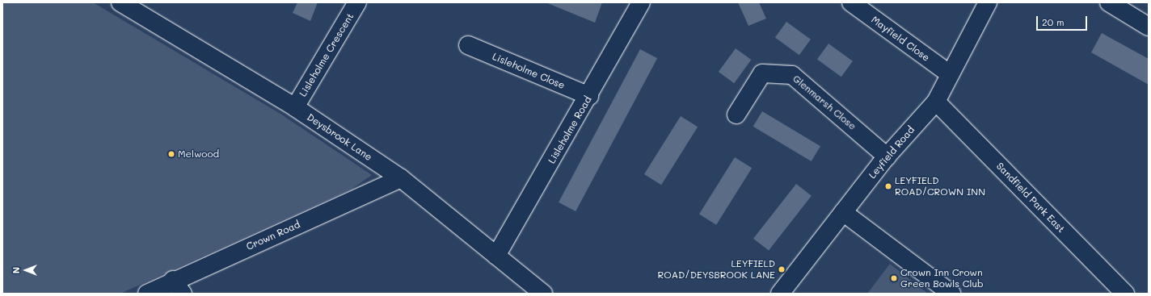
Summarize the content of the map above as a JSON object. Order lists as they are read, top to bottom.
{
  "streets": {
    "street": [
      "Mayfield Close",
      "Lisleholme Crescent",
      "Lisleholme Close",
      "Glenmarsh Close",
      "Lisleholme Road",
      "Deysbrook Lane",
      "Leyfield Road",
      "Sandfield Park East",
      "Crown Road"
    ]
  },
  "crossings": [
    ["Mayfield Close", "Leyfield Road"],
    ["Lisleholme Crescent", "Deysbrook Lane"],
    ["Lisleholme Close", "Lisleholme Road"],
    ["Glenmarsh Close", "Leyfield Road"],
    ["Lisleholme Road", "Deysbrook Lane"],
    ["Deysbrook Lane", "Crown Road"],
    ["Leyfield Road", "Sandfield Park East"]
  ],
  "places": [
    "Melwood",
    "LEYFIELD ROAD/CROWN INN",
    "LEYFIELD ROAD/DEYSBROOK LANE",
    "Crown Inn Crown Green Bowls Club"
  ],
  "scale_bar": "20 m",
  "north": "left"
}
